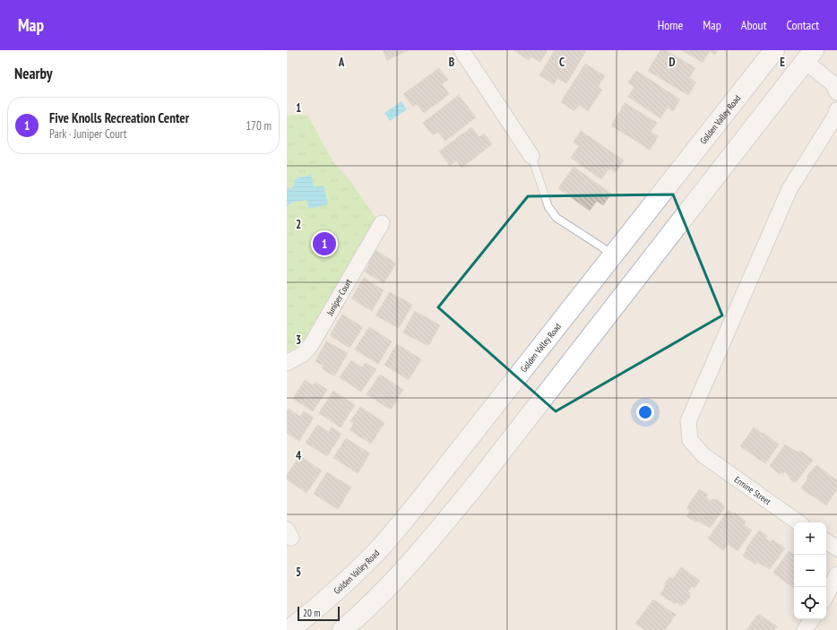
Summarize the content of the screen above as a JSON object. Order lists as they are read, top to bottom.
{
  "streets": {
    "main road": ["Golden Valley Road"],
    "street": ["Juniper Court", "Ermine Street"]
  },
  "scale_bar": "20 m",
  "page": {
    "header": "Map",
    "nav": [
      "Home",
      "Map",
      "About",
      "Contact"
    ],
    "heading": "Nearby",
    "list": [
      {
        "mark": "1",
        "name": "Five Knolls Recreation Center",
        "note": "Park · Juniper Court",
        "value": "170 m"
      }
    ],
    "pins": "1",
    "map_buttons": ["+", "−"],
    "scale": "20 m"
  },
  "grid": {
    "columns": [
      "A",
      "B",
      "C",
      "D",
      "E"
    ],
    "rows": [
      "1",
      "2",
      "3",
      "4",
      "5"
    ]
  }
}
